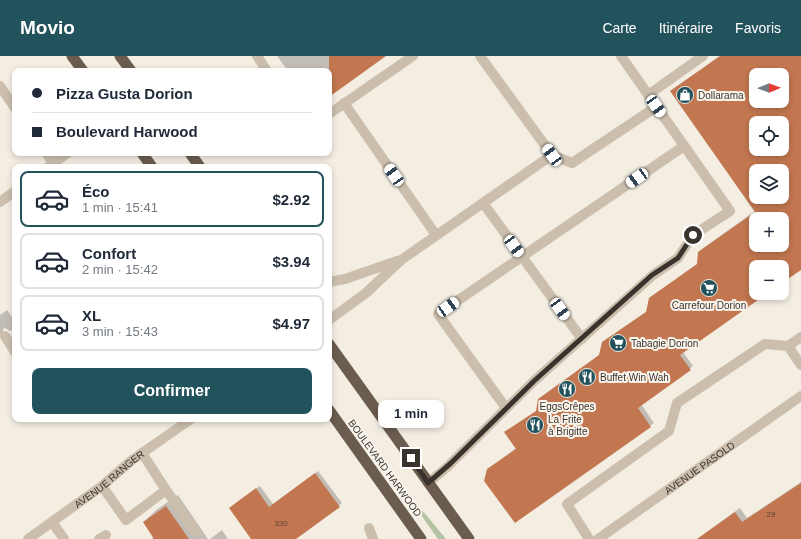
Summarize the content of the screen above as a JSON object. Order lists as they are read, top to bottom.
{
  "streets": {
    "highway": ["BOULEVARD HARWOOD"],
    "street": ["AVENUE PASOLD", "AVENUE RANGER"]
  },
  "places": {
    "shop": ["Dollarama"],
    "supermarket": ["Carrefour Dorion", "Tabagie Dorion"],
    "restaurant": ["Buffet Win Wah", "EggsCrêpes", "La Frite à Brigitte"]
  },
  "house_numbers": ["29", "330"],
  "north": "right",
  "page": {
    "header": "Movio",
    "nav": ["Carte", "Itinéraire", "Favoris"],
    "map_buttons": ["+", "−"],
    "banner": ["Pizza Gusta Dorion", "Boulevard Harwood"],
    "list": [
      {
        "name": "Éco",
        "note": "1 min · 15:41",
        "value": "$2.92"
      },
      {
        "name": "Confort",
        "note": "2 min · 15:42",
        "value": "$3.94"
      },
      {
        "name": "XL",
        "note": "3 min · 15:43",
        "value": "$4.97"
      }
    ],
    "buttons": "Confirmer",
    "bubble": "1 min"
  }
}
